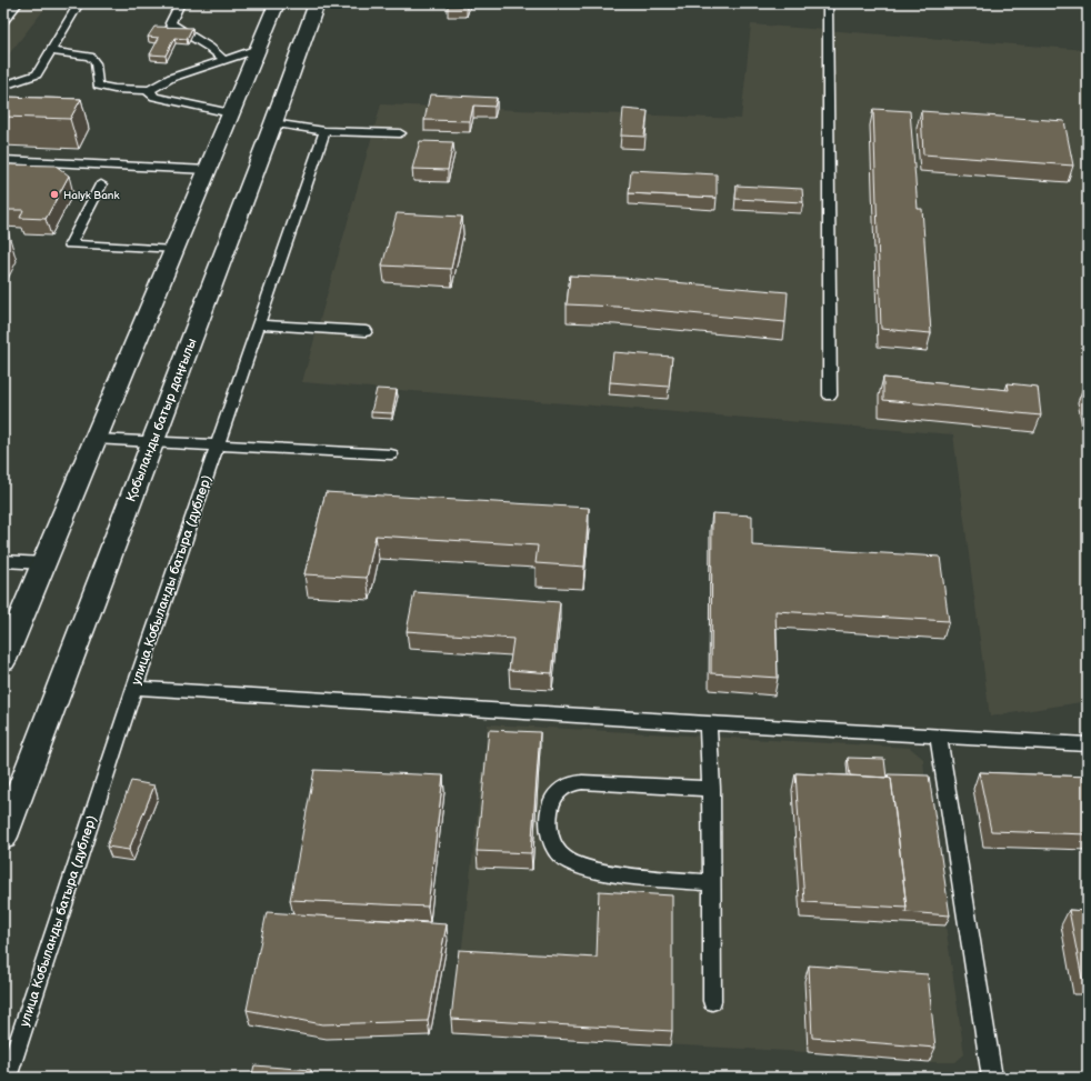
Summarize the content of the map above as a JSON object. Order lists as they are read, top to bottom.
{
  "streets": {
    "street": ["Қобыланды батыр даңғылы"],
    "lane": ["улица Кобыланды батыра (дублер)"]
  },
  "places": ["Halyk Bank"]
}
